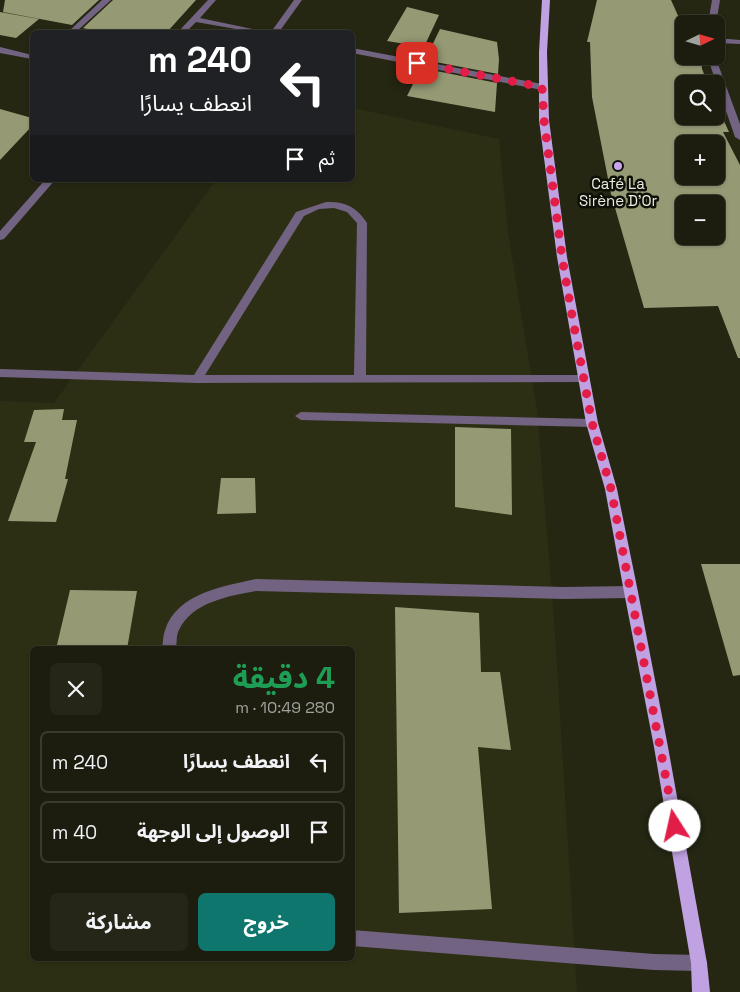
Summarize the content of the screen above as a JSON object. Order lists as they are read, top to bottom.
{
  "places": ["Café La Sirène D'Or"],
  "north": "right",
  "page": {
    "map_buttons": ["+", "−"],
    "turn": ["240 m", "انعطف يسارًا"],
    "then": "ثم",
    "heading": ["4 دقيقة", "280 m · 10:49"],
    "list": [
      {
        "name": "انعطف يسارًا",
        "value": "240 m"
      },
      {
        "name": "الوصول إلى الوجهة",
        "value": "40 m"
      }
    ],
    "buttons": ["خروج", "مشاركة"]
  }
}
